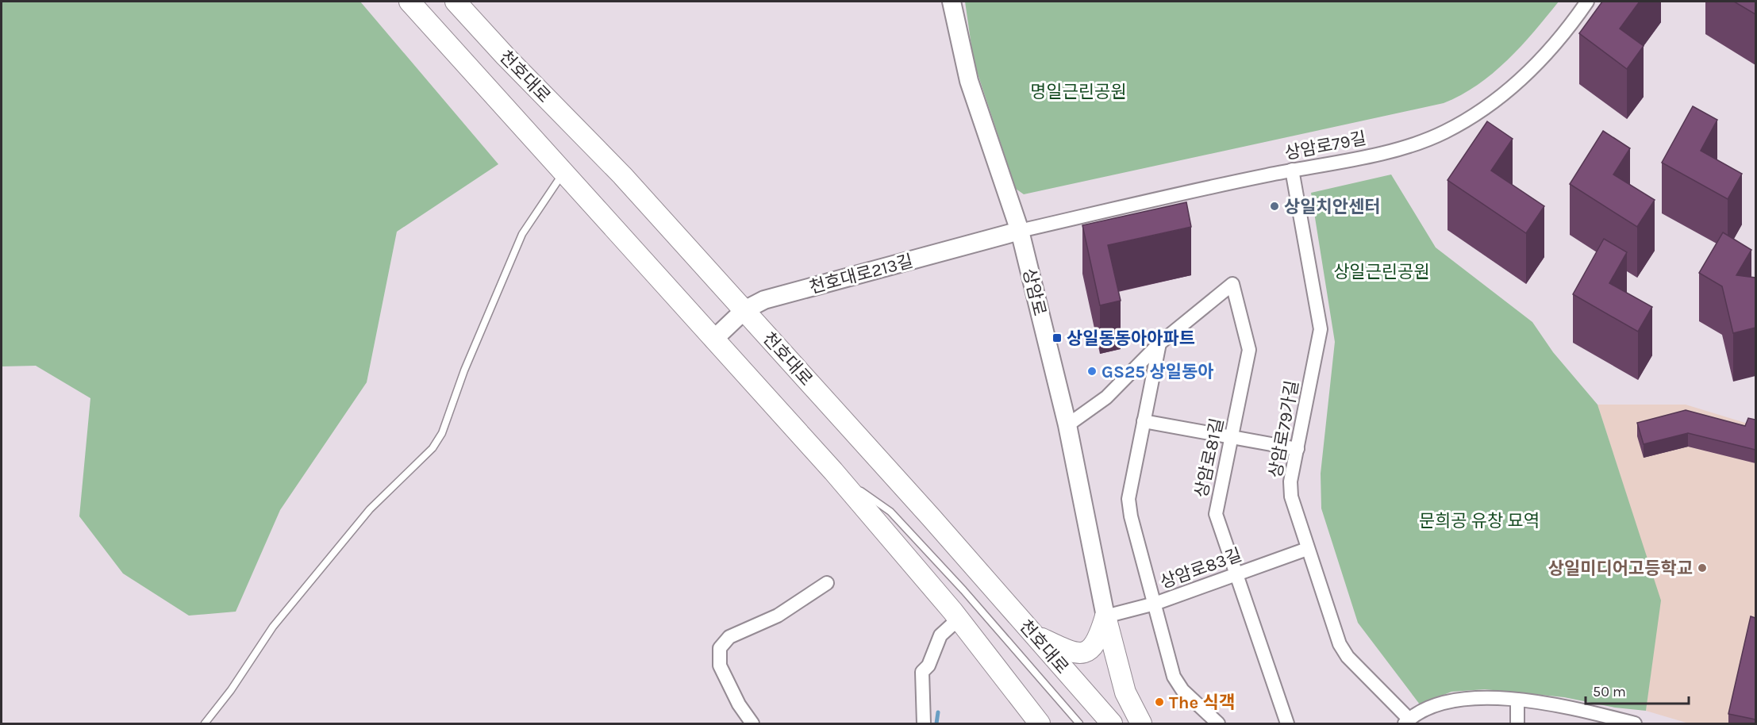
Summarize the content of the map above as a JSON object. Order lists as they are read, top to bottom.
{
  "streets": {
    "main road": ["천호대로", "천호대로213길", "상암로"],
    "street": [
      "상암로79길",
      "상암로79가길",
      "상암로81길",
      "상암로83길"
    ]
  },
  "crossings": [
    ["천호대로", "천호대로213길"],
    ["상암로79길", "천호대로213길"],
    ["상암로79길", "상암로"],
    ["상암로79길", "상암로79가길"],
    ["천호대로213길", "상암로"],
    ["상암로", "상암로81길"],
    ["상암로", "상암로83길"],
    ["상암로79가길", "상암로83길"],
    ["상암로81길", "상암로83길"]
  ],
  "parks": ["명일근린공원", "상일근린공원", "문희공 유창 묘역"],
  "places": {
    "other": [
      "상일치안센터",
      "GS25 상일동아",
      "상일미디어고등학교",
      "The 식객"
    ],
    "transit": ["상일동동아아파트"]
  },
  "scale_bar": "50 m"
}
